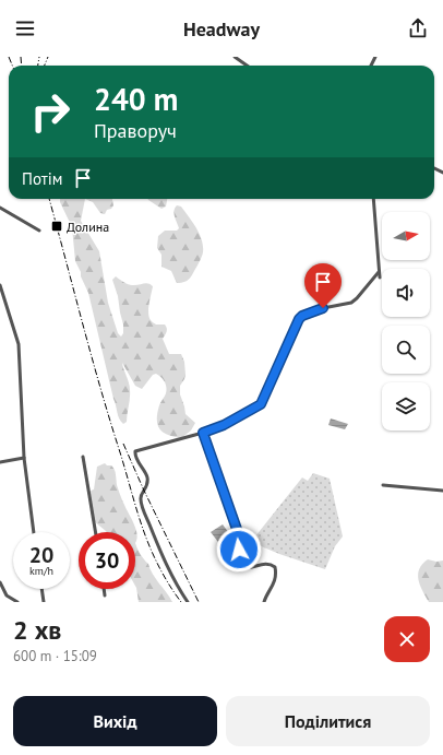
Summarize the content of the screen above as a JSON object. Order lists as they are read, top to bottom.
{
  "places": {
    "transit": ["Долина"]
  },
  "north": "right",
  "page": {
    "header": "Headway",
    "turn": ["240 m", "Праворуч"],
    "then": "Потім",
    "speed": "20 km/h",
    "limit": "30",
    "heading": ["2 хв", "600 m · 15:09"],
    "buttons": ["Вихід", "Поділитися"]
  }
}
